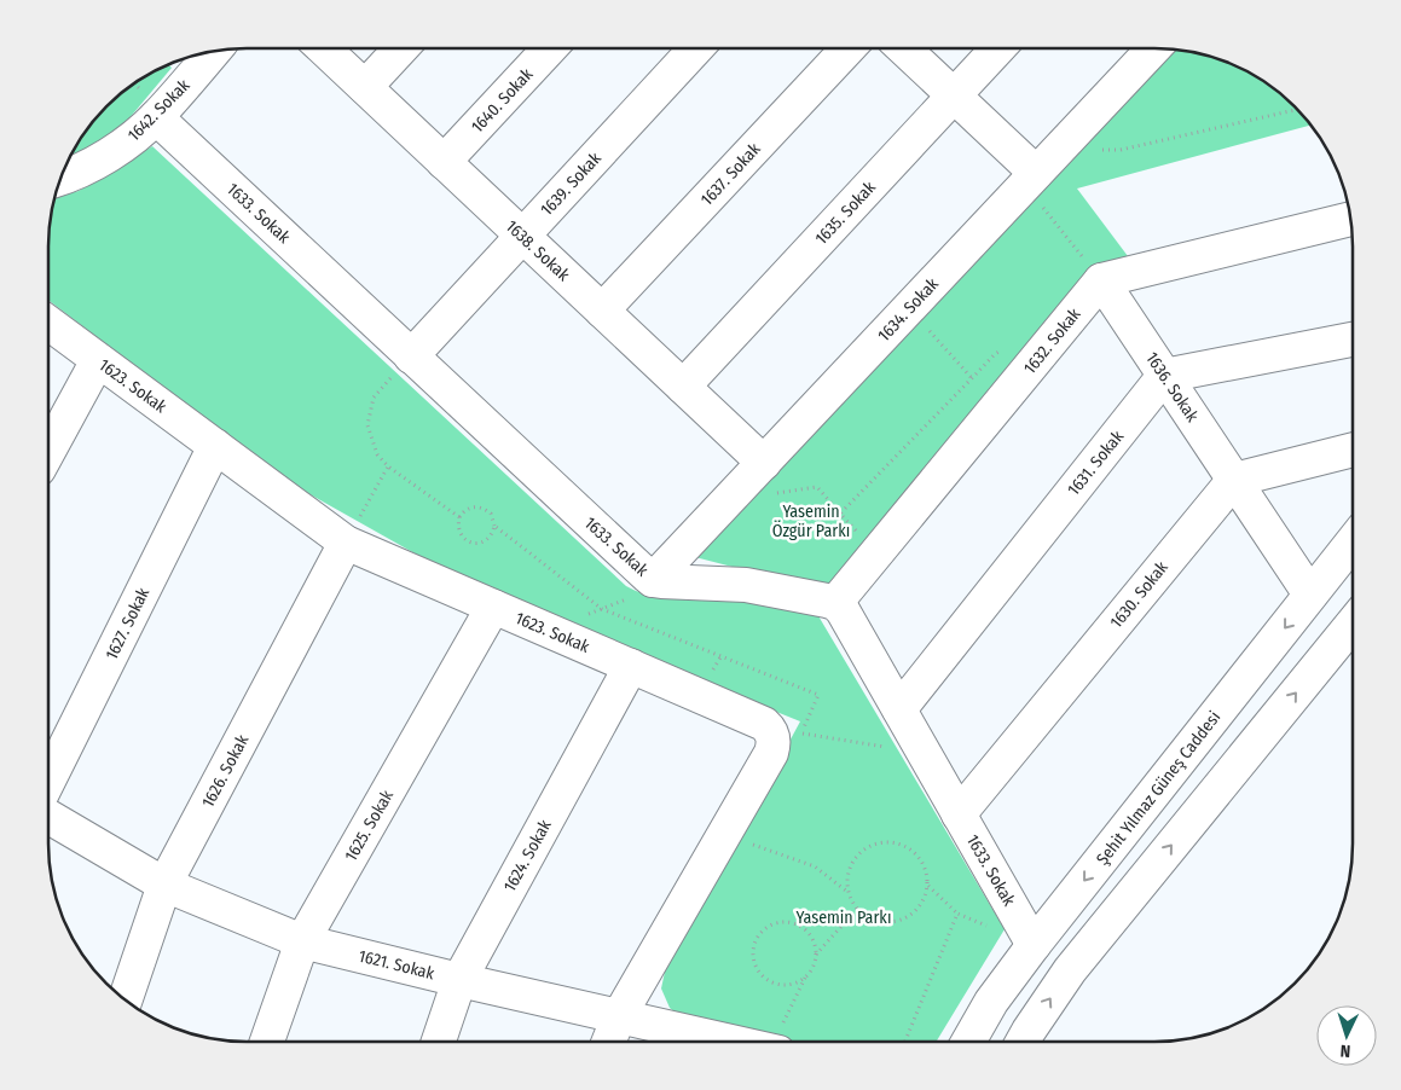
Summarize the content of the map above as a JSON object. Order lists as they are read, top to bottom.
{
  "streets": {
    "street": [
      "1640. Sokak",
      "1642. Sokak",
      "1637. Sokak",
      "1639. Sokak",
      "1633. Sokak",
      "1635. Sokak",
      "1638. Sokak",
      "1634. Sokak",
      "1632. Sokak",
      "1623. Sokak",
      "1636. Sokak",
      "1631. Sokak",
      "1630. Sokak",
      "1627. Sokak",
      "1626. Sokak",
      "Şehit Yılmaz Güneş Caddesi",
      "1625. Sokak",
      "1624. Sokak",
      "1621. Sokak"
    ]
  },
  "crossings": [
    ["1640. Sokak", "1638. Sokak"],
    ["1642. Sokak", "1633. Sokak"],
    ["1637. Sokak", "1638. Sokak"],
    ["1639. Sokak", "1633. Sokak"],
    ["1639. Sokak", "1638. Sokak"],
    ["1633. Sokak", "1634. Sokak"],
    ["1633. Sokak", "1632. Sokak"],
    ["1633. Sokak", "1631. Sokak"],
    ["1633. Sokak", "1630. Sokak"],
    ["1633. Sokak", "Şehit Yılmaz Güneş Caddesi"],
    ["1635. Sokak", "1638. Sokak"],
    ["1638. Sokak", "1634. Sokak"],
    ["1632. Sokak", "1636. Sokak"],
    ["1623. Sokak", "1627. Sokak"],
    ["1623. Sokak", "1626. Sokak"],
    ["1623. Sokak", "1625. Sokak"],
    ["1623. Sokak", "1624. Sokak"],
    ["1623. Sokak", "1621. Sokak"],
    ["1636. Sokak", "1631. Sokak"],
    ["1636. Sokak", "1630. Sokak"],
    ["1636. Sokak", "Şehit Yılmaz Güneş Caddesi"],
    ["1626. Sokak", "1621. Sokak"],
    ["1625. Sokak", "1621. Sokak"],
    ["1624. Sokak", "1621. Sokak"]
  ],
  "parks": ["Yasemin Özgür Parkı", "Yasemin Parkı"],
  "north": "bottom"
}
